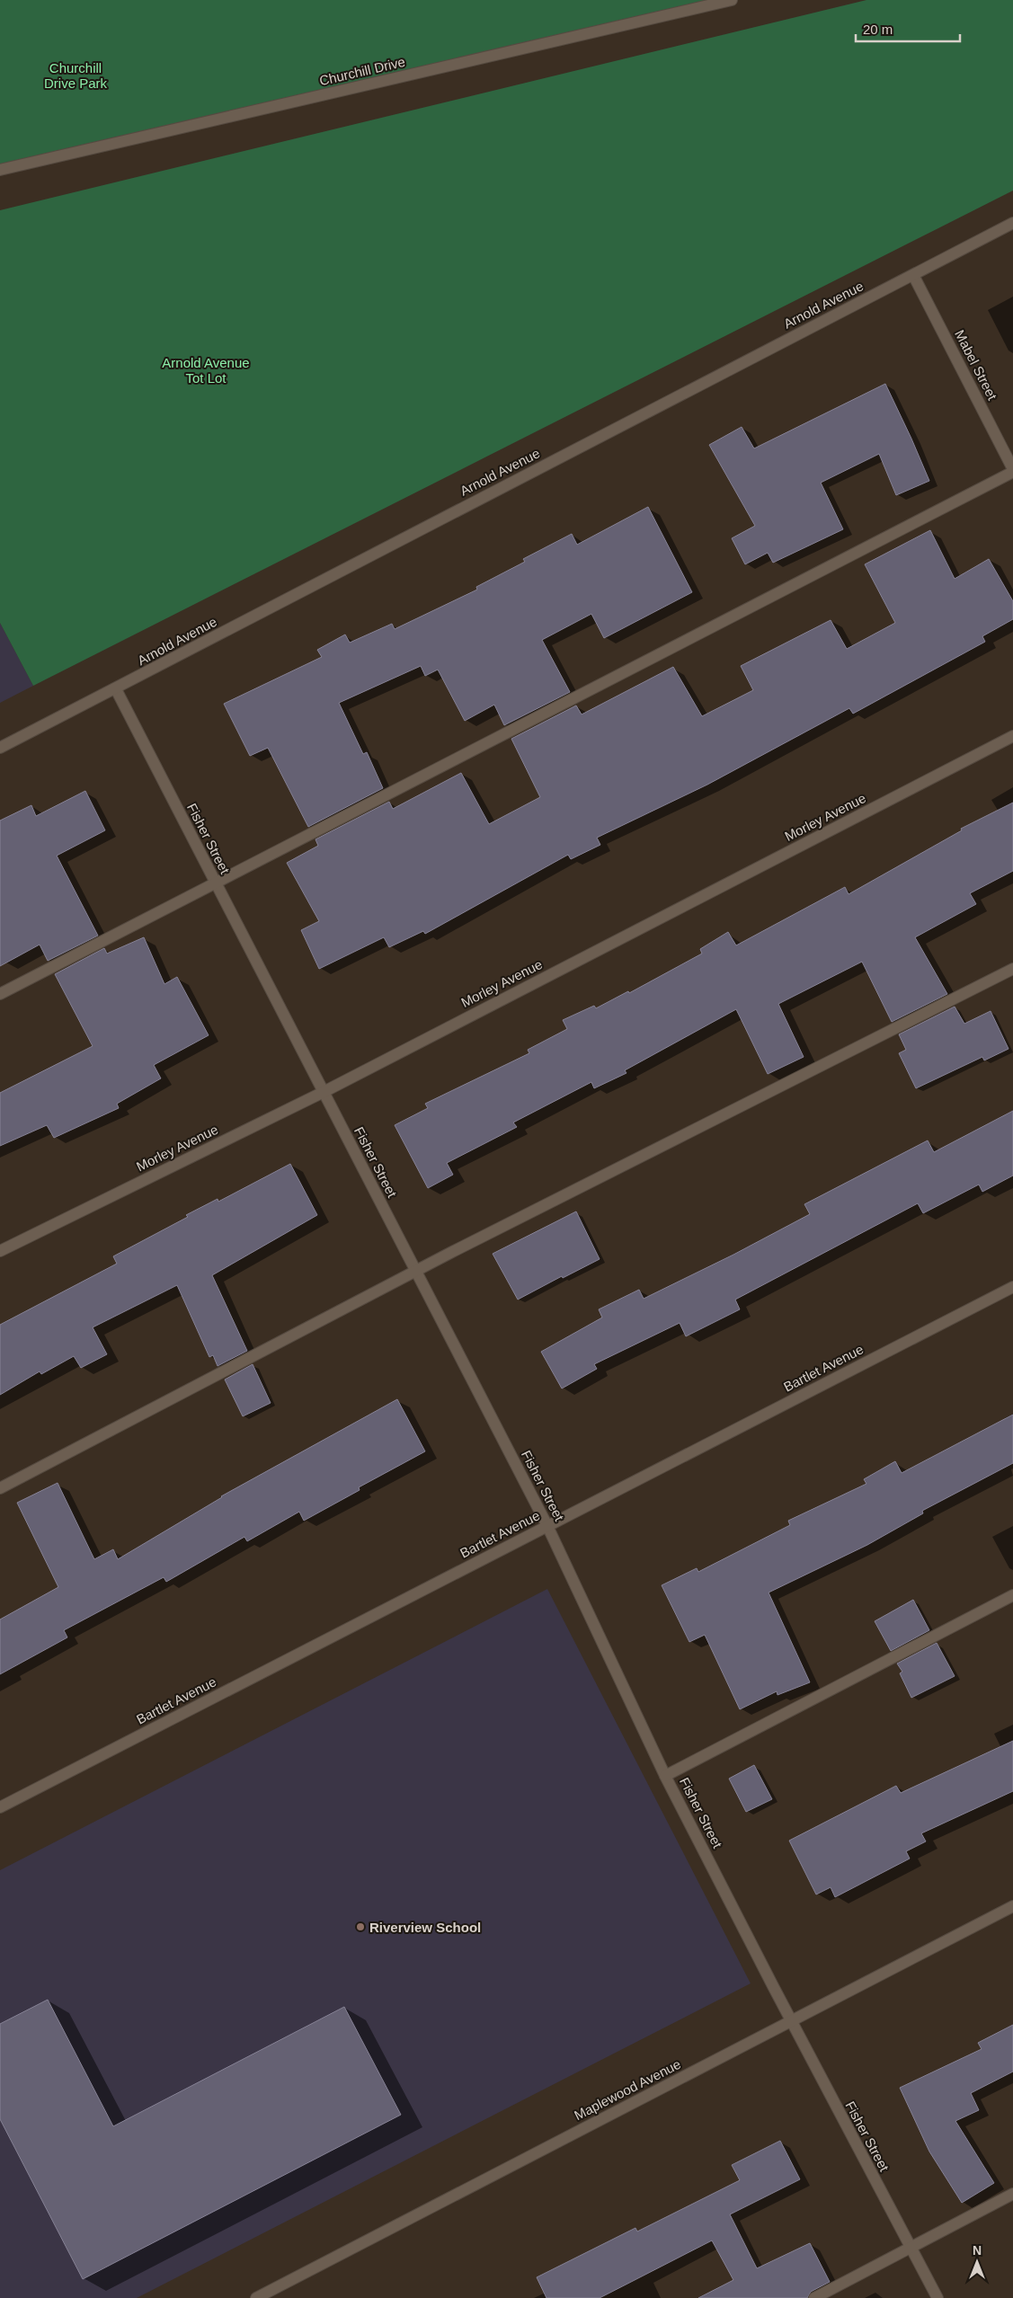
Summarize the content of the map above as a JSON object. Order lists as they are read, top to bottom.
{
  "streets": {
    "street": [
      "Churchill Drive",
      "Arnold Avenue",
      "Mabel Street",
      "Morley Avenue",
      "Fisher Street",
      "Bartlet Avenue",
      "Maplewood Avenue"
    ]
  },
  "crossings": [
    ["Arnold Avenue", "Mabel Street"],
    ["Arnold Avenue", "Fisher Street"],
    ["Morley Avenue", "Fisher Street"],
    ["Fisher Street", "Bartlet Avenue"],
    ["Fisher Street", "Maplewood Avenue"]
  ],
  "parks": ["Churchill Drive Park", "Arnold Avenue Tot Lot"],
  "places": ["Riverview School"],
  "scale_bar": "20 m",
  "north": "top"
}
